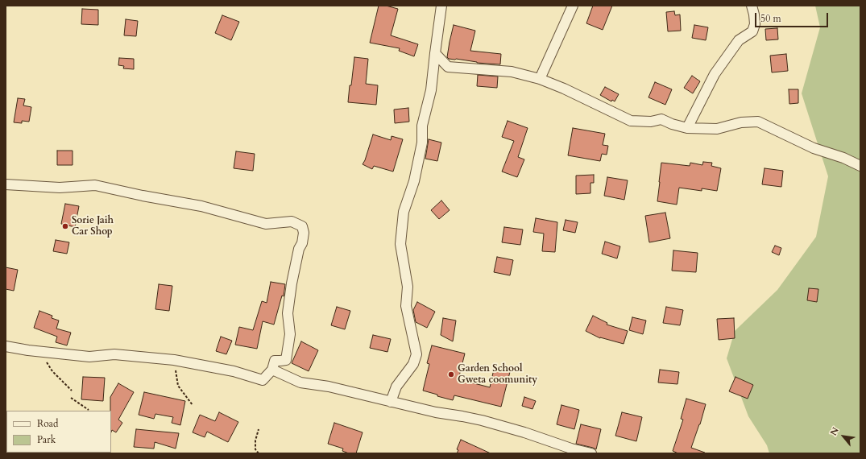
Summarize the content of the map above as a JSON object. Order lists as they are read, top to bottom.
{
  "places": ["Sorie Jaih Car Shop", "Garden School Gweta coomunity"],
  "legend": ["Road", "Park"],
  "scale_bar": "50 m",
  "north": "top left"
}
